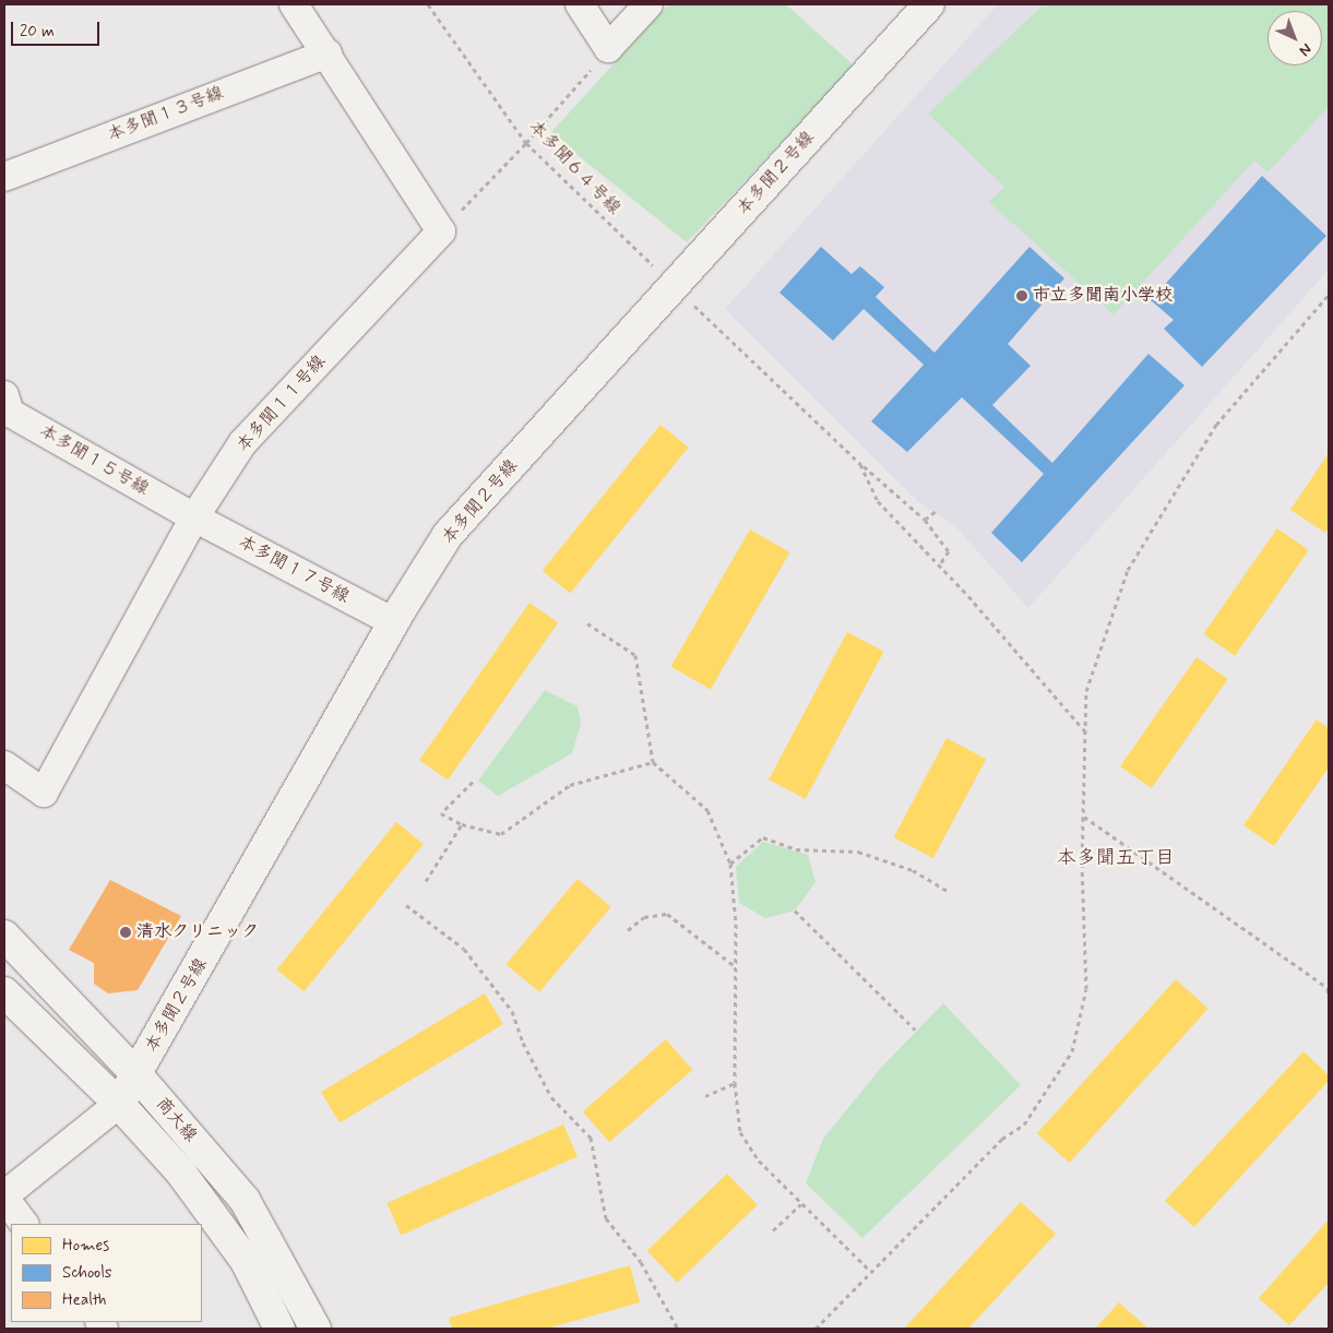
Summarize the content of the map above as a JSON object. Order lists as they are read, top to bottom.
{
  "streets": {
    "street": [
      "本多聞１３号線",
      "本多聞２号線",
      "本多聞１１号線",
      "本多聞１５号線",
      "本多聞１７号線",
      "商大線"
    ],
    "path": ["本多聞６４号線"]
  },
  "crossings": [
    ["本多聞６４号線", "本多聞２号線"],
    ["本多聞２号線", "本多聞１７号線"],
    ["本多聞２号線", "商大線"],
    ["本多聞１１号線", "本多聞１５号線"],
    ["本多聞１１号線", "本多聞１７号線"],
    ["本多聞１５号線", "本多聞１７号線"]
  ],
  "districts": ["本多聞五丁目"],
  "places": ["市立多聞南小学校", "清水クリニック"],
  "legend": ["Homes", "Schools", "Health"],
  "scale_bar": "20 m",
  "north": "bottom right"
}
